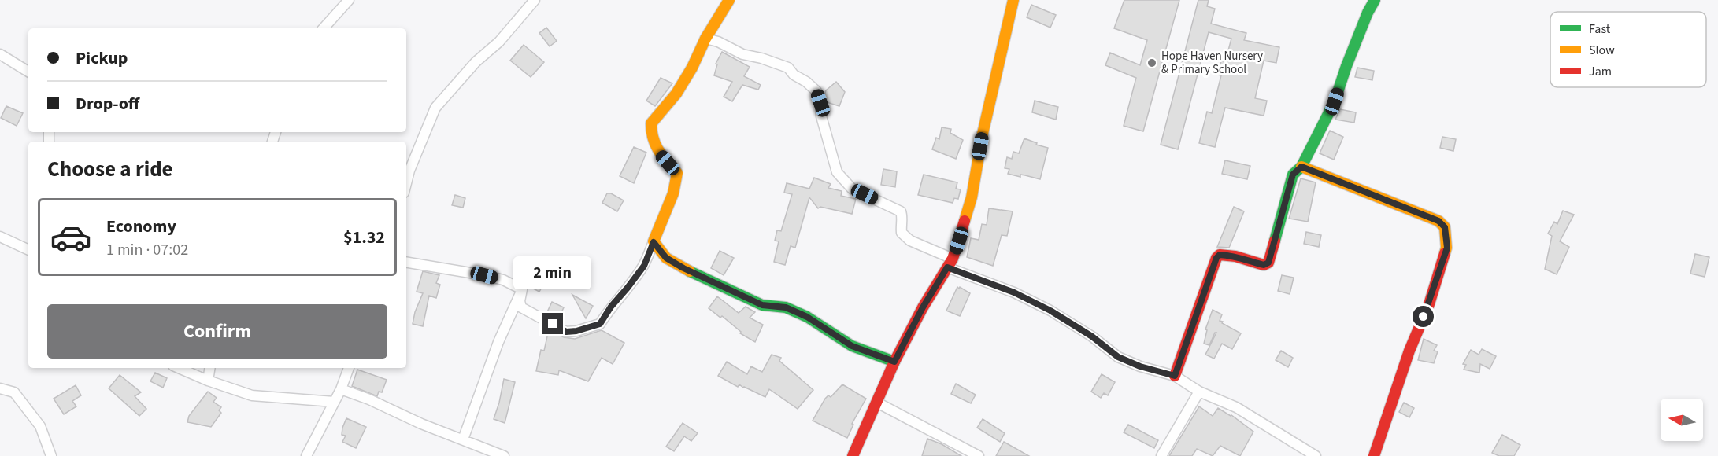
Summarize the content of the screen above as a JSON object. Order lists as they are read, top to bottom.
{
  "places": ["Hope Haven Nursery & Primary School"],
  "legend": ["Fast", "Slow", "Jam"],
  "north": "left",
  "page": {
    "banner": ["Pickup", "Drop-off"],
    "heading": "Choose a ride",
    "list": [
      {
        "name": "Economy",
        "note": "1 min · 07:02",
        "value": "$1.32"
      }
    ],
    "bubble": "2 min",
    "buttons": "Confirm"
  }
}
